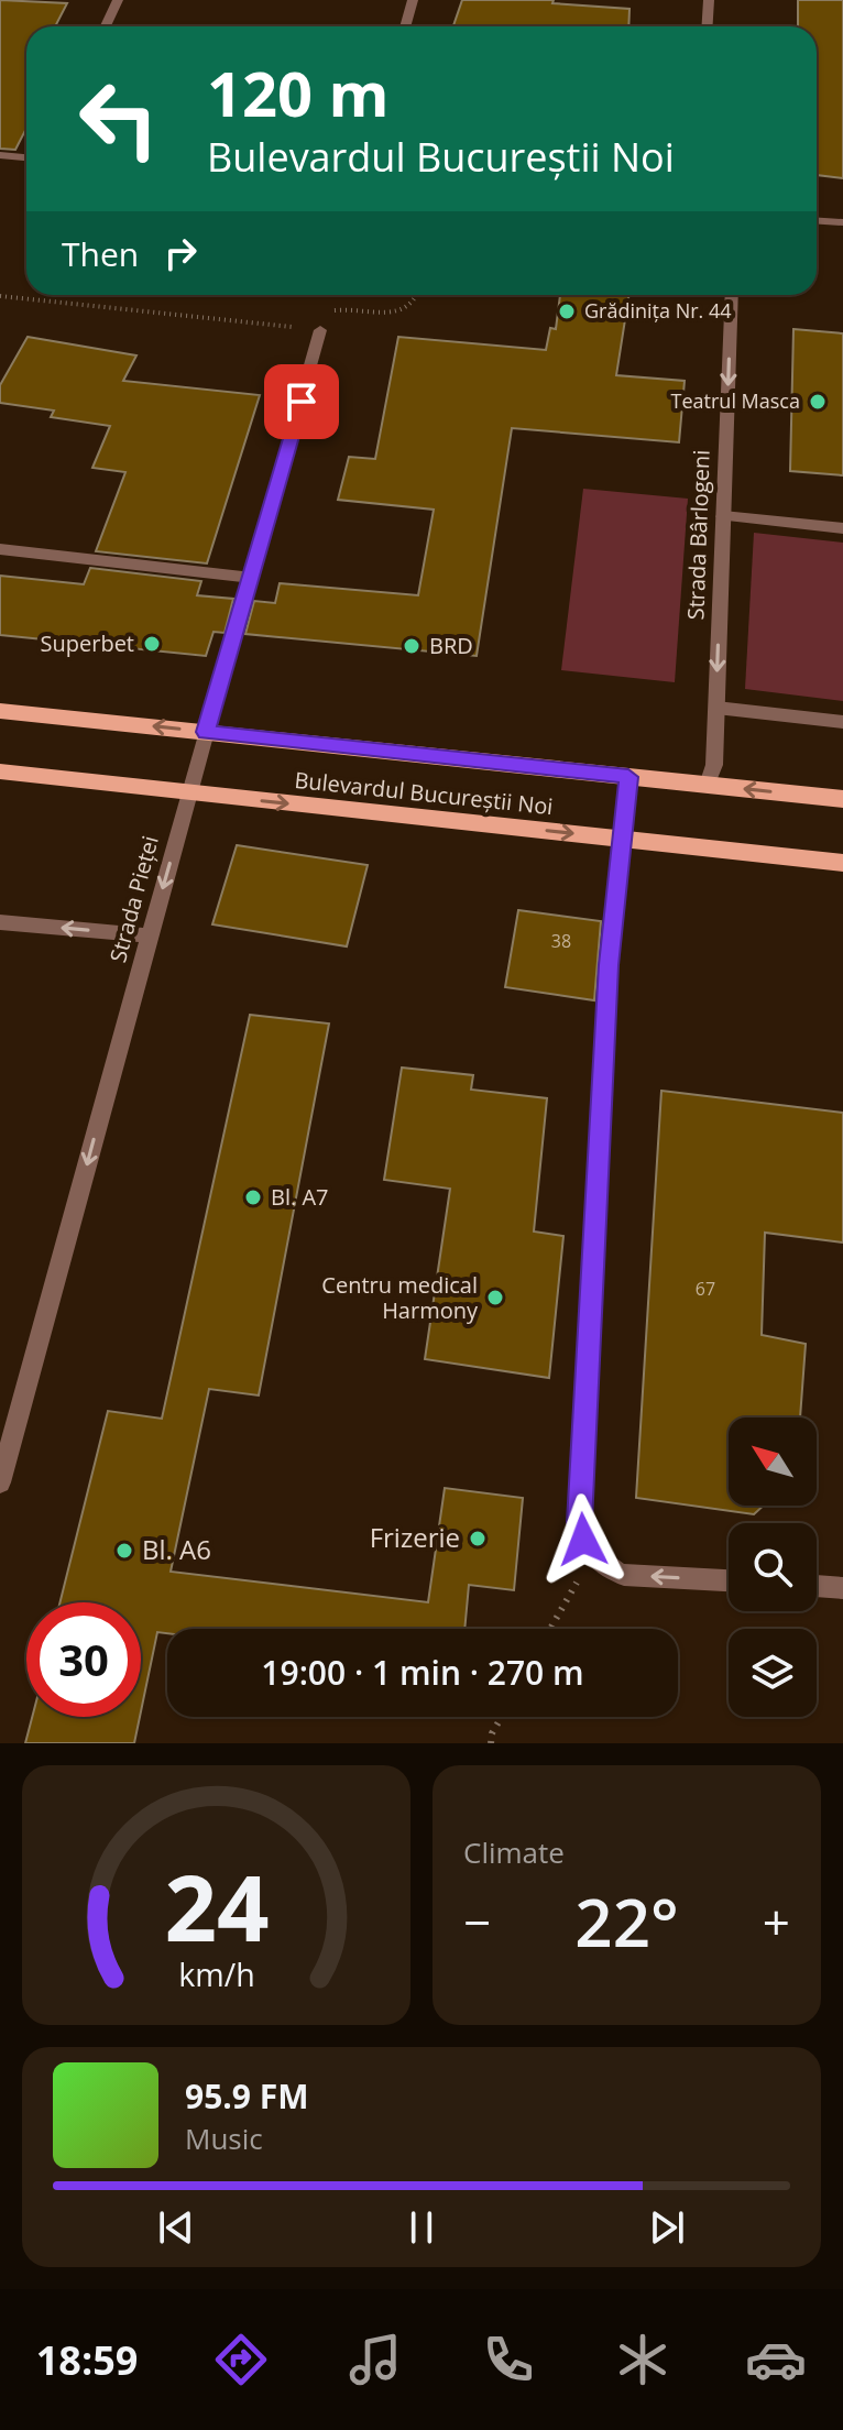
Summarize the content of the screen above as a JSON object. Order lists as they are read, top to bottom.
{
  "streets": {
    "main road": ["Bulevardul Bucureștii Noi"],
    "street": ["Strada Bârlogeni", "Strada Pieței"]
  },
  "crossings": [
    ["Strada Bârlogeni", "Bulevardul Bucureștii Noi"],
    ["Bulevardul Bucureștii Noi", "Strada Pieței"]
  ],
  "one_way": ["Strada Bârlogeni", "Strada Pieței"],
  "places": [
    "Grădinița Nr. 44",
    "Teatrul Masca",
    "Superbet",
    "BRD",
    "Bl. A7",
    "Centru medical Harmony",
    "Frizerie",
    "Bl. A6"
  ],
  "house_numbers": ["38", "67"],
  "north": "top left",
  "page": {
    "turn": ["120 m", "Bulevardul Bucureștii Noi"],
    "then": "Then",
    "limit": "30",
    "trip": "19:00 · 1 min · 270 m",
    "tile": "Climate",
    "heat": ["−", "22°", "+"],
    "song": ["95.9 FM", "Music"],
    "tabs": "18:59",
    "gauge": ["24", "km/h"]
  }
}
